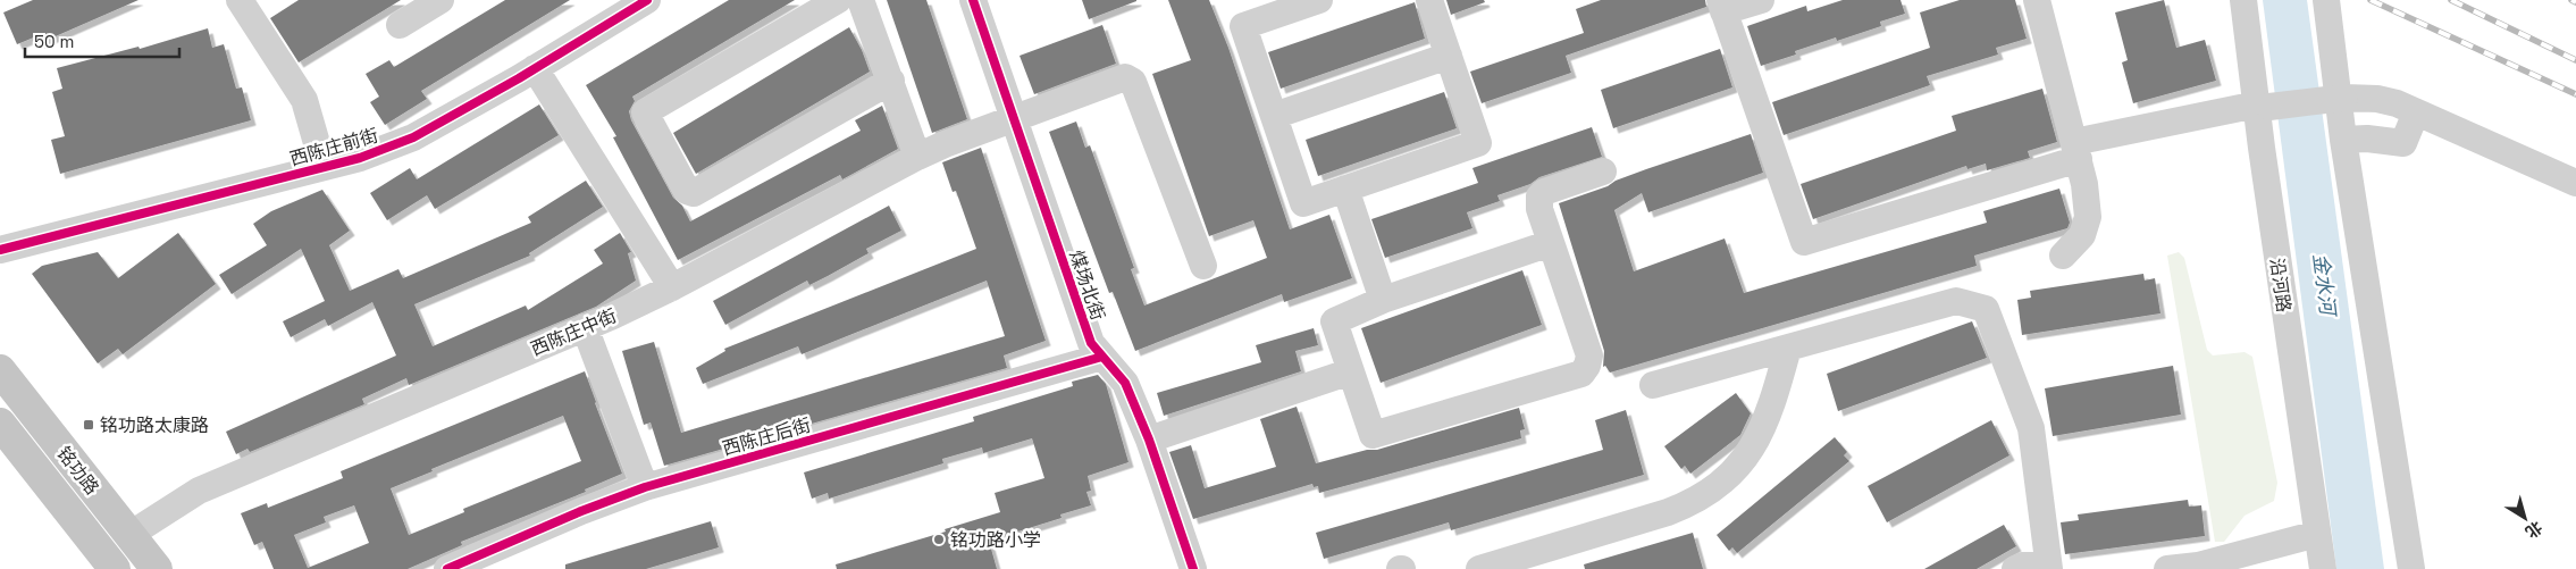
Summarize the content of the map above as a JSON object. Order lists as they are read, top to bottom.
{
  "streets": {
    "main road": ["铭功路"],
    "street": [
      "西陈庄前街",
      "煤场北街",
      "沿河路",
      "西陈庄中街",
      "西陈庄后街"
    ]
  },
  "crossings": [
    ["煤场北街", "西陈庄中街"],
    ["煤场北街", "西陈庄后街"],
    ["西陈庄中街", "铭功路"]
  ],
  "water": ["金水河"],
  "places": {
    "transit": ["铭功路太康路"],
    "other": ["铭功路小学"]
  },
  "scale_bar": "50 m",
  "north": "bottom right"
}
